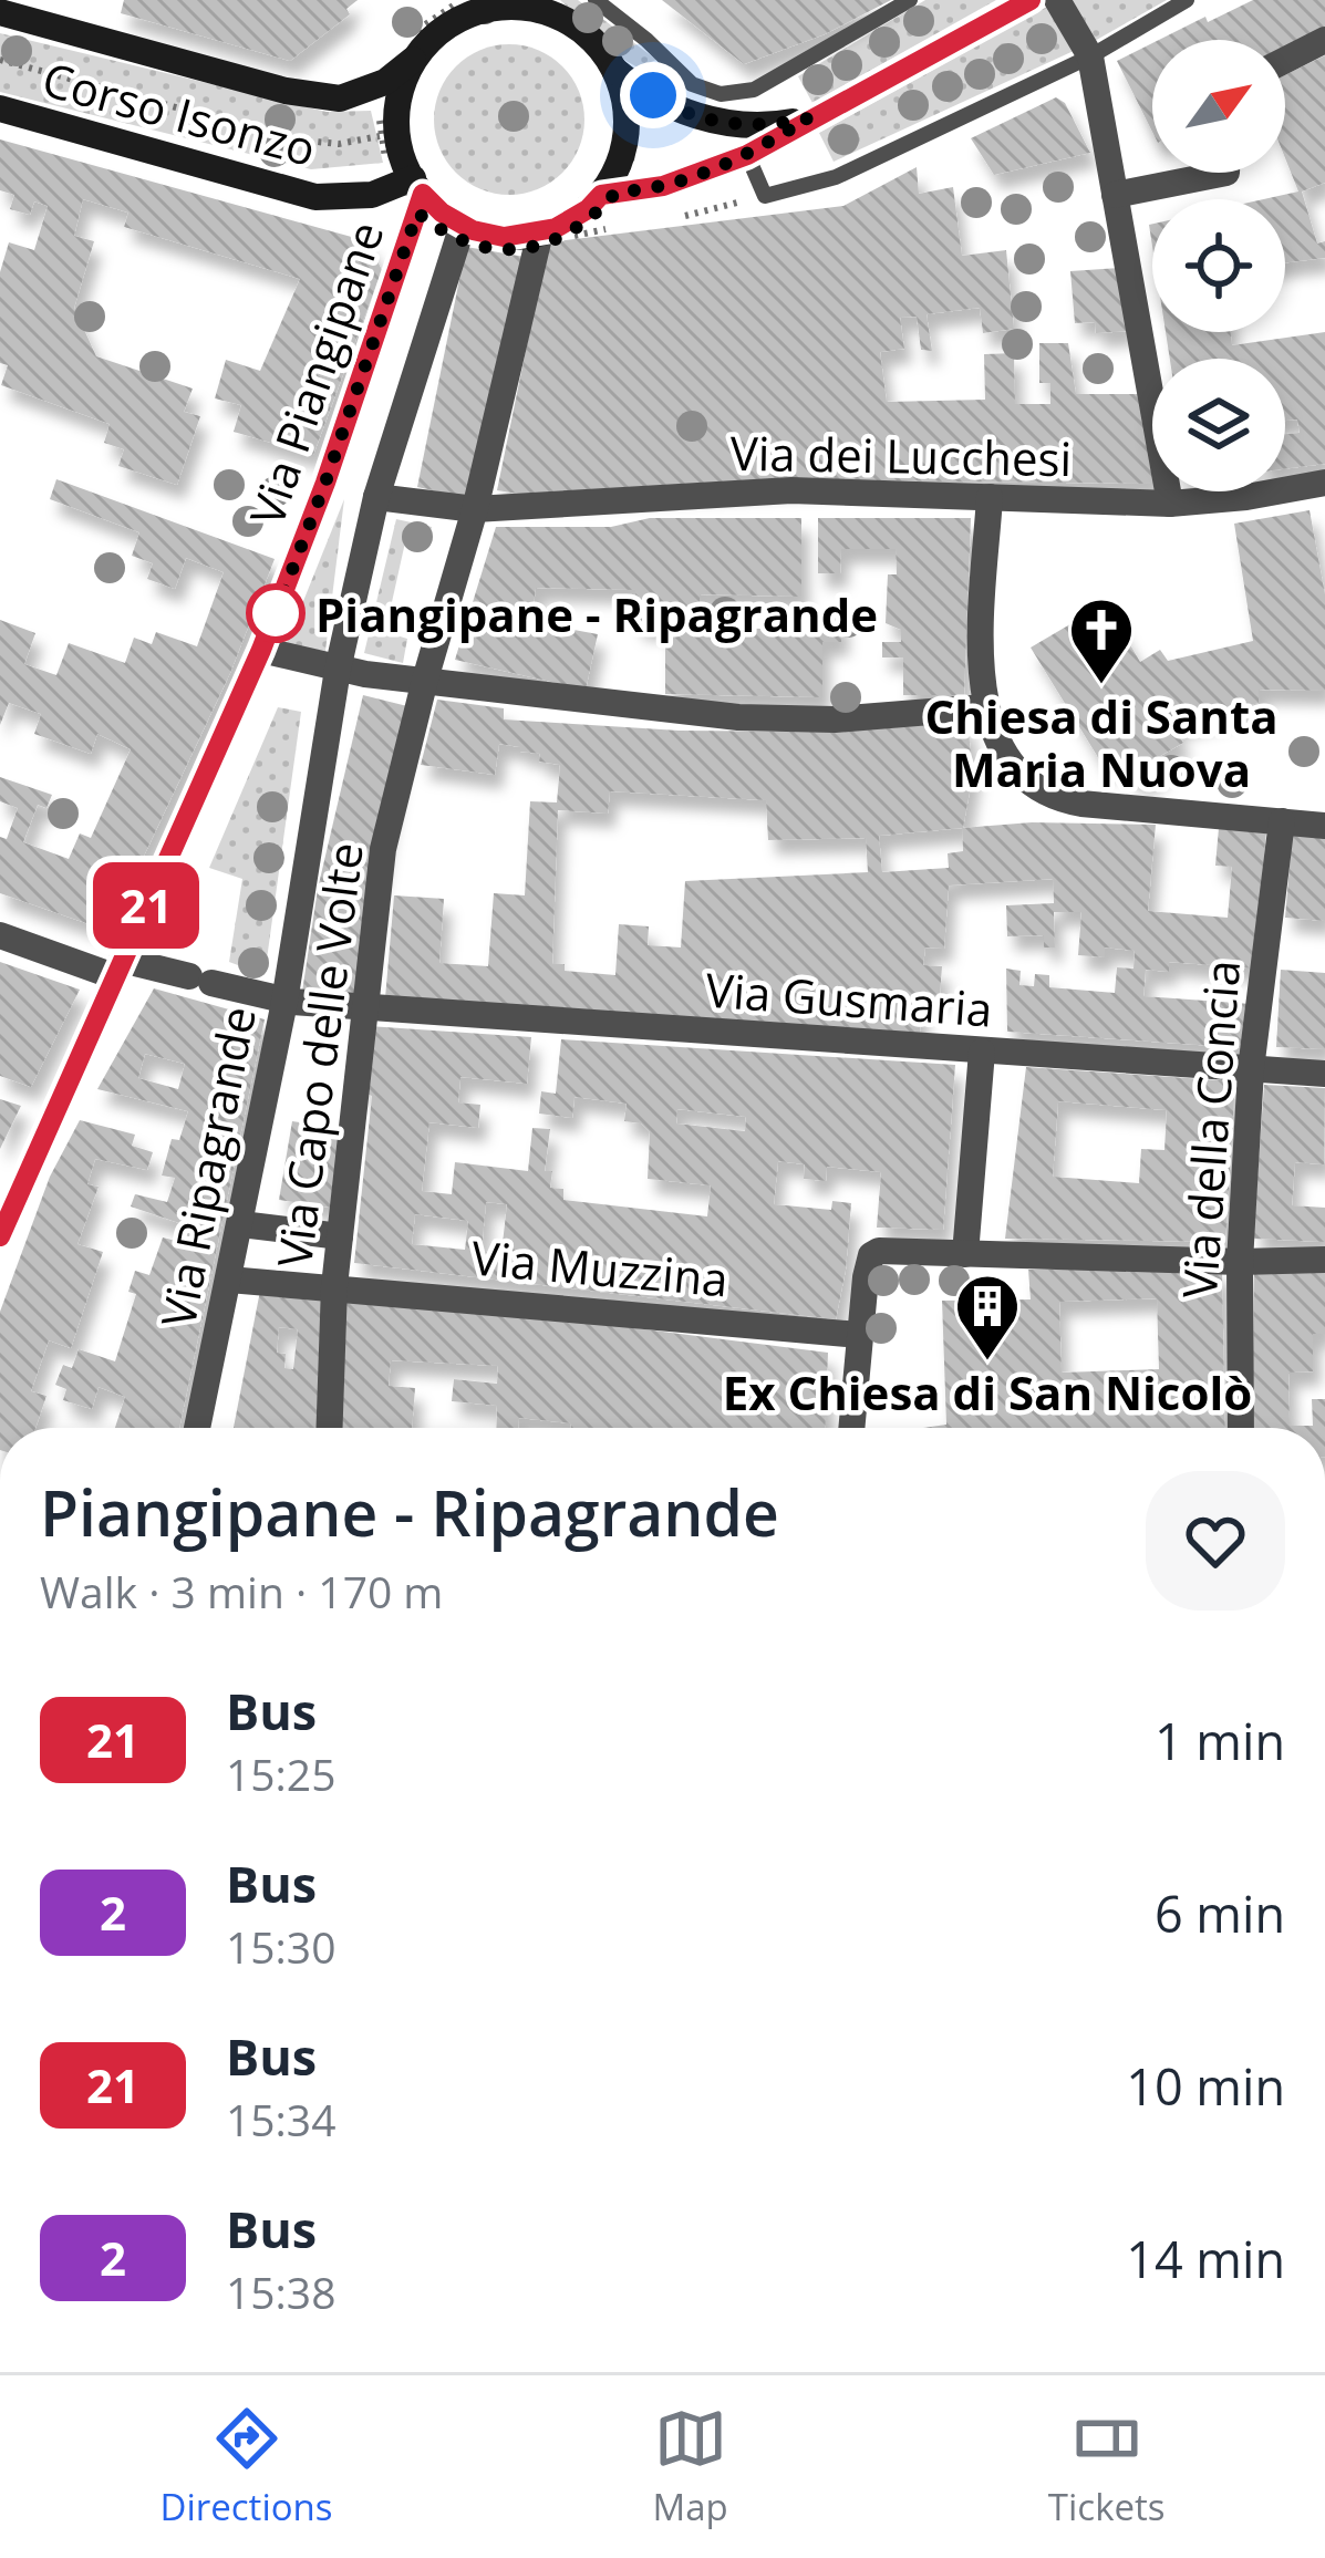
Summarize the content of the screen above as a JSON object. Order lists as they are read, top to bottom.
{
  "streets": {
    "street": [
      "Corso Isonzo",
      "Via Piangipane",
      "Via dei Lucchesi",
      "Via Gusmaria",
      "Via Capo delle Volte",
      "Via della Concia",
      "Via Ripagrande",
      "Via Muzzina"
    ]
  },
  "crossings": [
    ["Corso Isonzo", "Via Piangipane"],
    ["Corso Isonzo", "Via Capo delle Volte"],
    ["Via Piangipane", "Via Gusmaria"],
    ["Via Piangipane", "Via Capo delle Volte"],
    ["Via dei Lucchesi", "Via Capo delle Volte"],
    ["Via dei Lucchesi", "Via Ripagrande"],
    ["Via Gusmaria", "Via Capo delle Volte"],
    ["Via Gusmaria", "Via della Concia"],
    ["Via Gusmaria", "Via Ripagrande"],
    ["Via Capo delle Volte", "Via Muzzina"],
    ["Via Ripagrande", "Via Muzzina"]
  ],
  "places": {
    "other": ["Piangipane - Ripagrande"],
    "church": ["Chiesa di Santa Maria Nuova"],
    "building": ["Ex Chiesa di San Nicolò"]
  },
  "lines": ["bus line 21"],
  "north": "top right",
  "page": {
    "on_map": "21",
    "heading": ["Piangipane - Ripagrande", "Walk · 3 min · 170 m"],
    "list": [
      {
        "mark": "21",
        "name": "Bus",
        "note": "15:25",
        "value": "1 min"
      },
      {
        "mark": "2",
        "name": "Bus",
        "note": "15:30",
        "value": "6 min"
      },
      {
        "mark": "21",
        "name": "Bus",
        "note": "15:34",
        "value": "10 min"
      },
      {
        "mark": "2",
        "name": "Bus",
        "note": "15:38",
        "value": "14 min"
      }
    ],
    "tabs": ["Directions", "Map", "Tickets"]
  }
}
